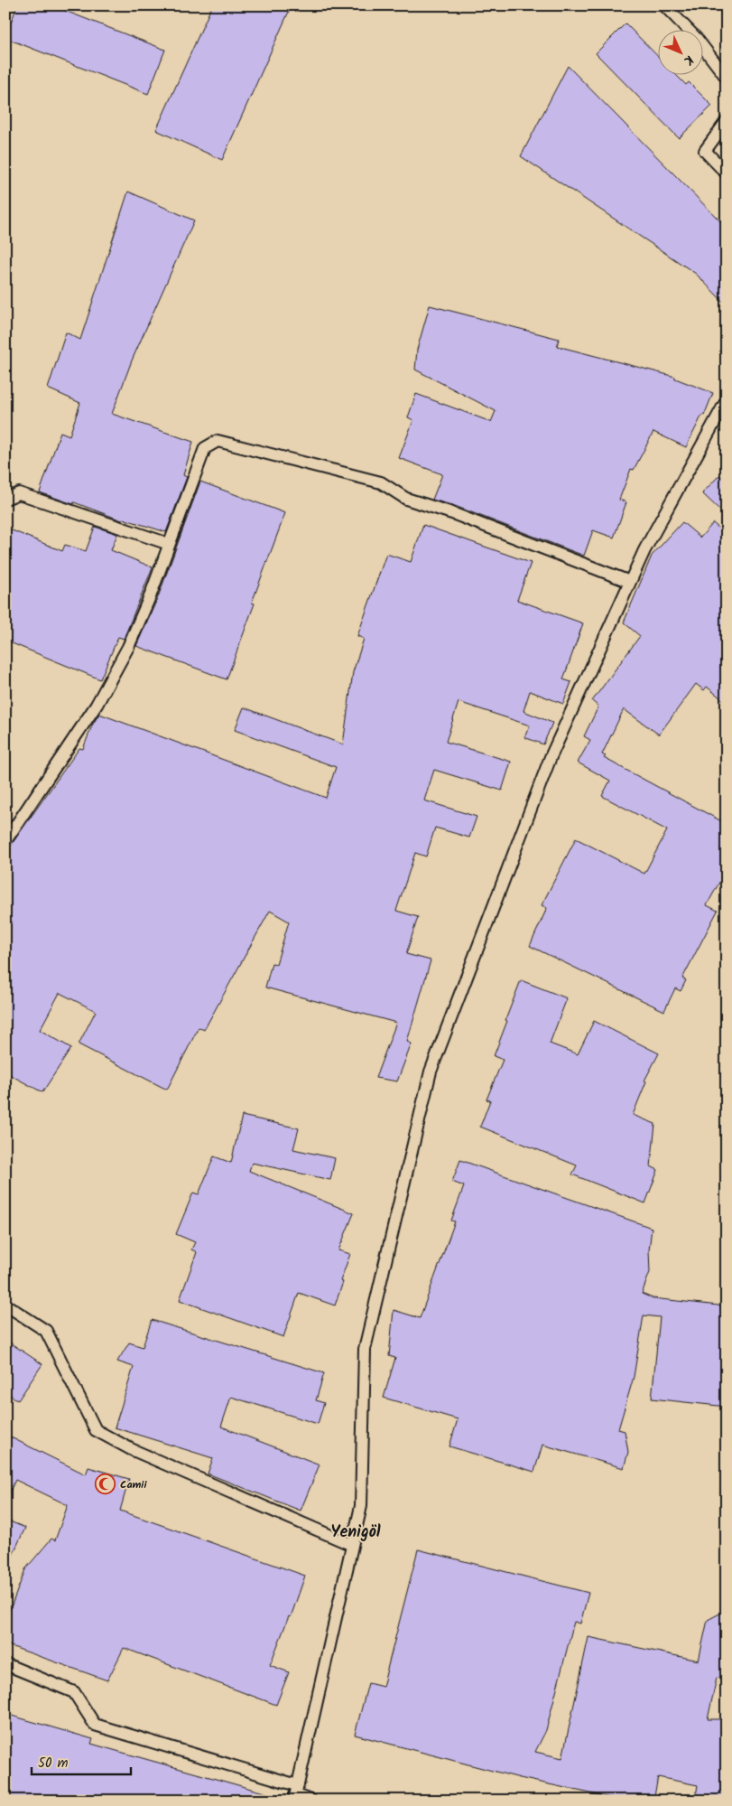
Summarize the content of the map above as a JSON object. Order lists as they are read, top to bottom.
{
  "districts": ["Yenigöl"],
  "places": {
    "mosque": ["Camii"]
  },
  "scale_bar": "50 m",
  "north": "bottom right"
}
